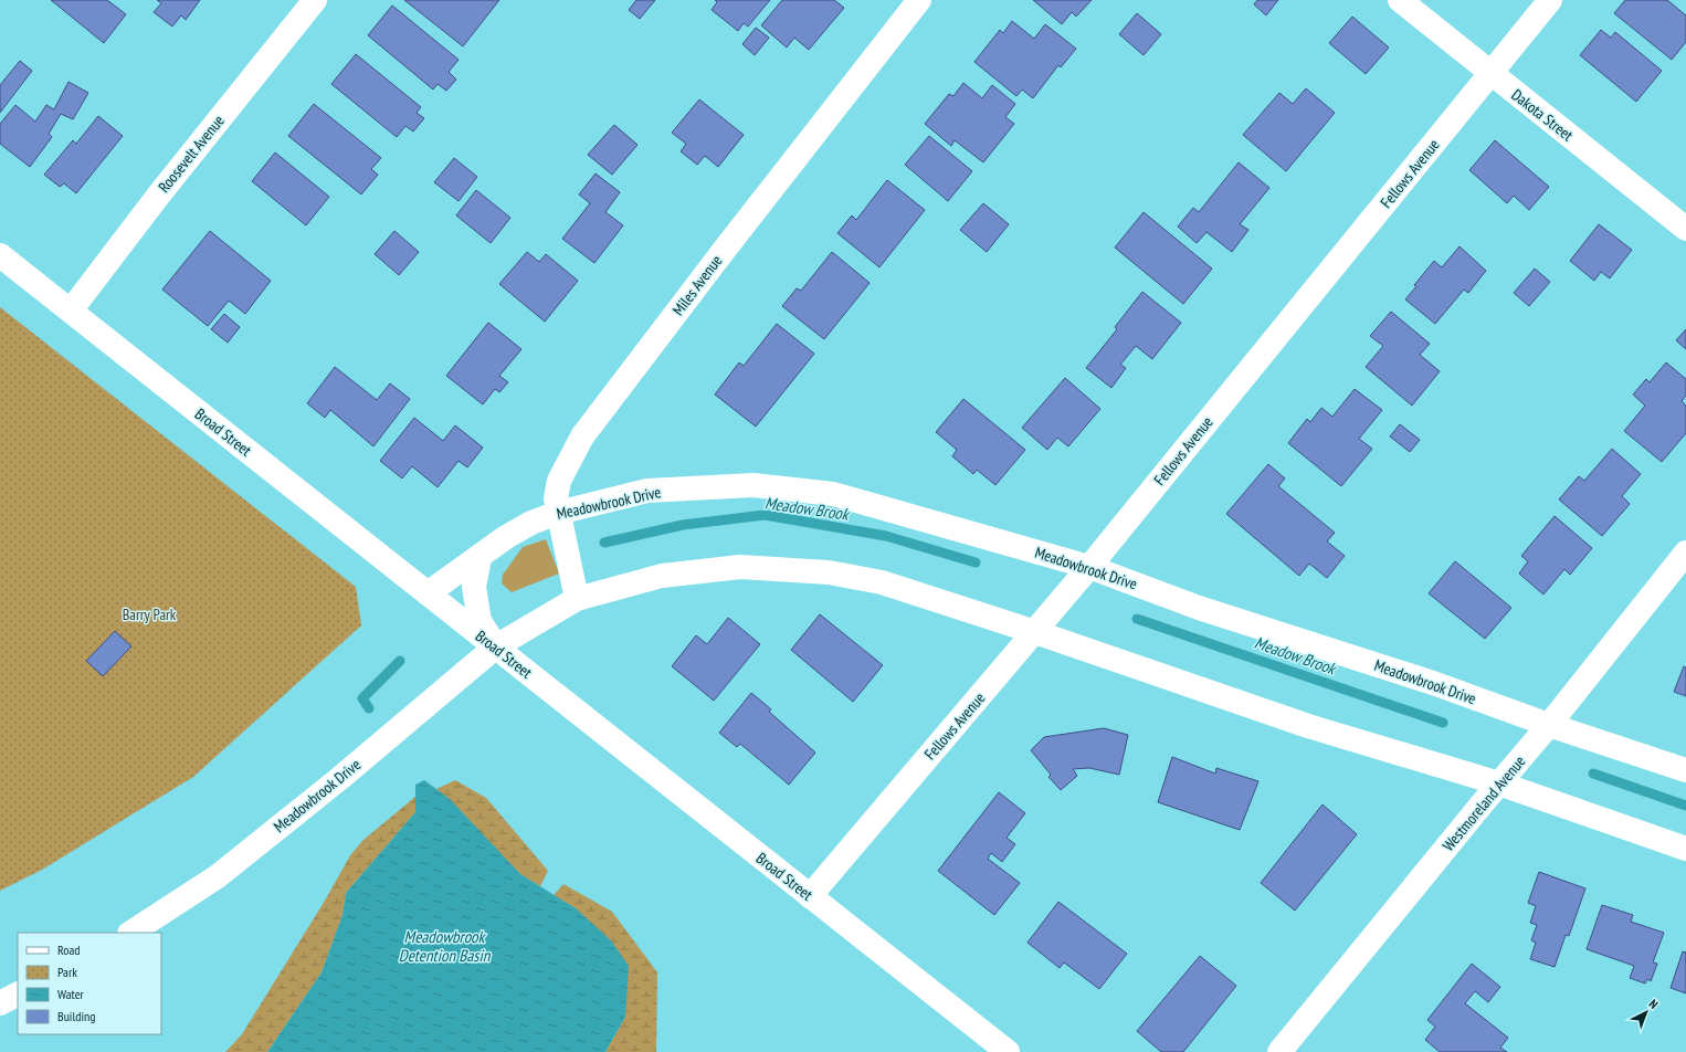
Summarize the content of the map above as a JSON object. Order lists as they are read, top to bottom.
{
  "streets": {
    "street": [
      "Dakota Street",
      "Roosevelt Avenue",
      "Fellows Avenue",
      "Miles Avenue",
      "Broad Street",
      "Meadowbrook Drive",
      "Westmoreland Avenue"
    ]
  },
  "crossings": [
    ["Dakota Street", "Fellows Avenue"],
    ["Roosevelt Avenue", "Broad Street"],
    ["Fellows Avenue", "Broad Street"],
    ["Fellows Avenue", "Meadowbrook Drive"],
    ["Miles Avenue", "Meadowbrook Drive"],
    ["Broad Street", "Meadowbrook Drive"],
    ["Meadowbrook Drive", "Westmoreland Avenue"]
  ],
  "water": ["Meadow Brook", "Meadowbrook Detention Basin"],
  "parks": ["Barry Park"],
  "legend": [
    "Road",
    "Park",
    "Water",
    "Building"
  ],
  "north": "top right"
}
